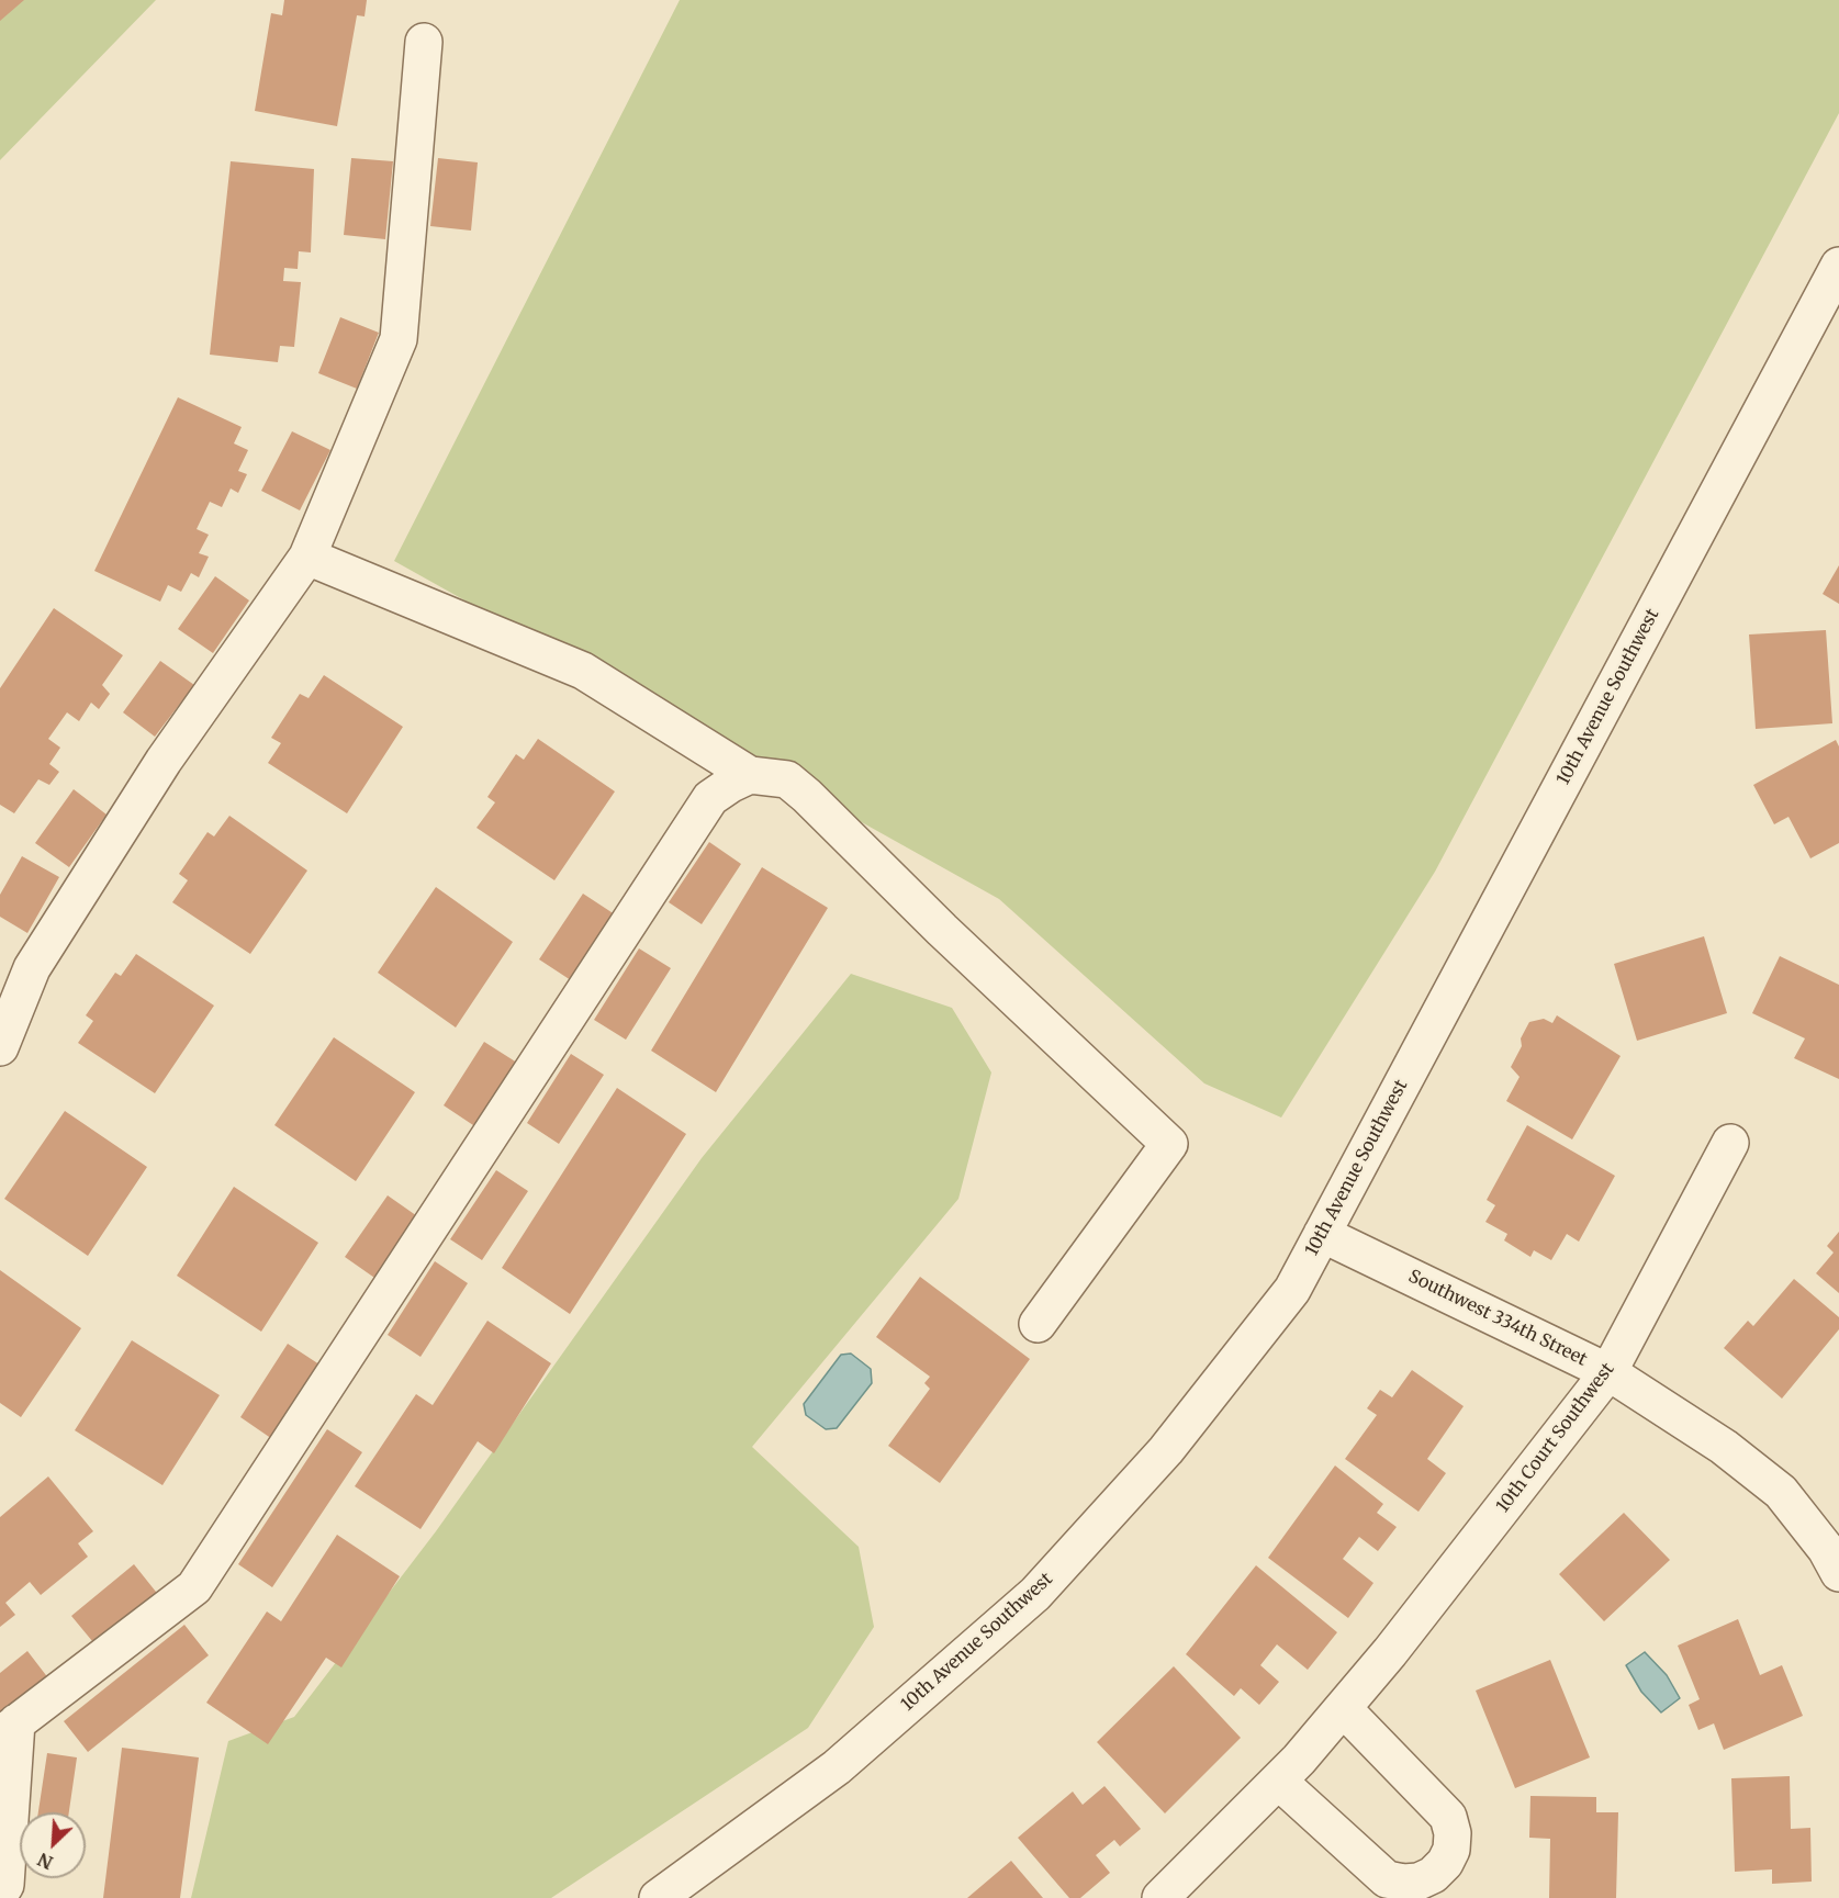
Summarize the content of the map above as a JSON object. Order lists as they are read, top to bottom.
{
  "streets": {
    "street": ["10th Avenue Southwest", "Southwest 334th Street", "10th Court Southwest"]
  },
  "crossings": [
    ["10th Avenue Southwest", "Southwest 334th Street"],
    ["Southwest 334th Street", "10th Court Southwest"]
  ],
  "north": "bottom left"
}
